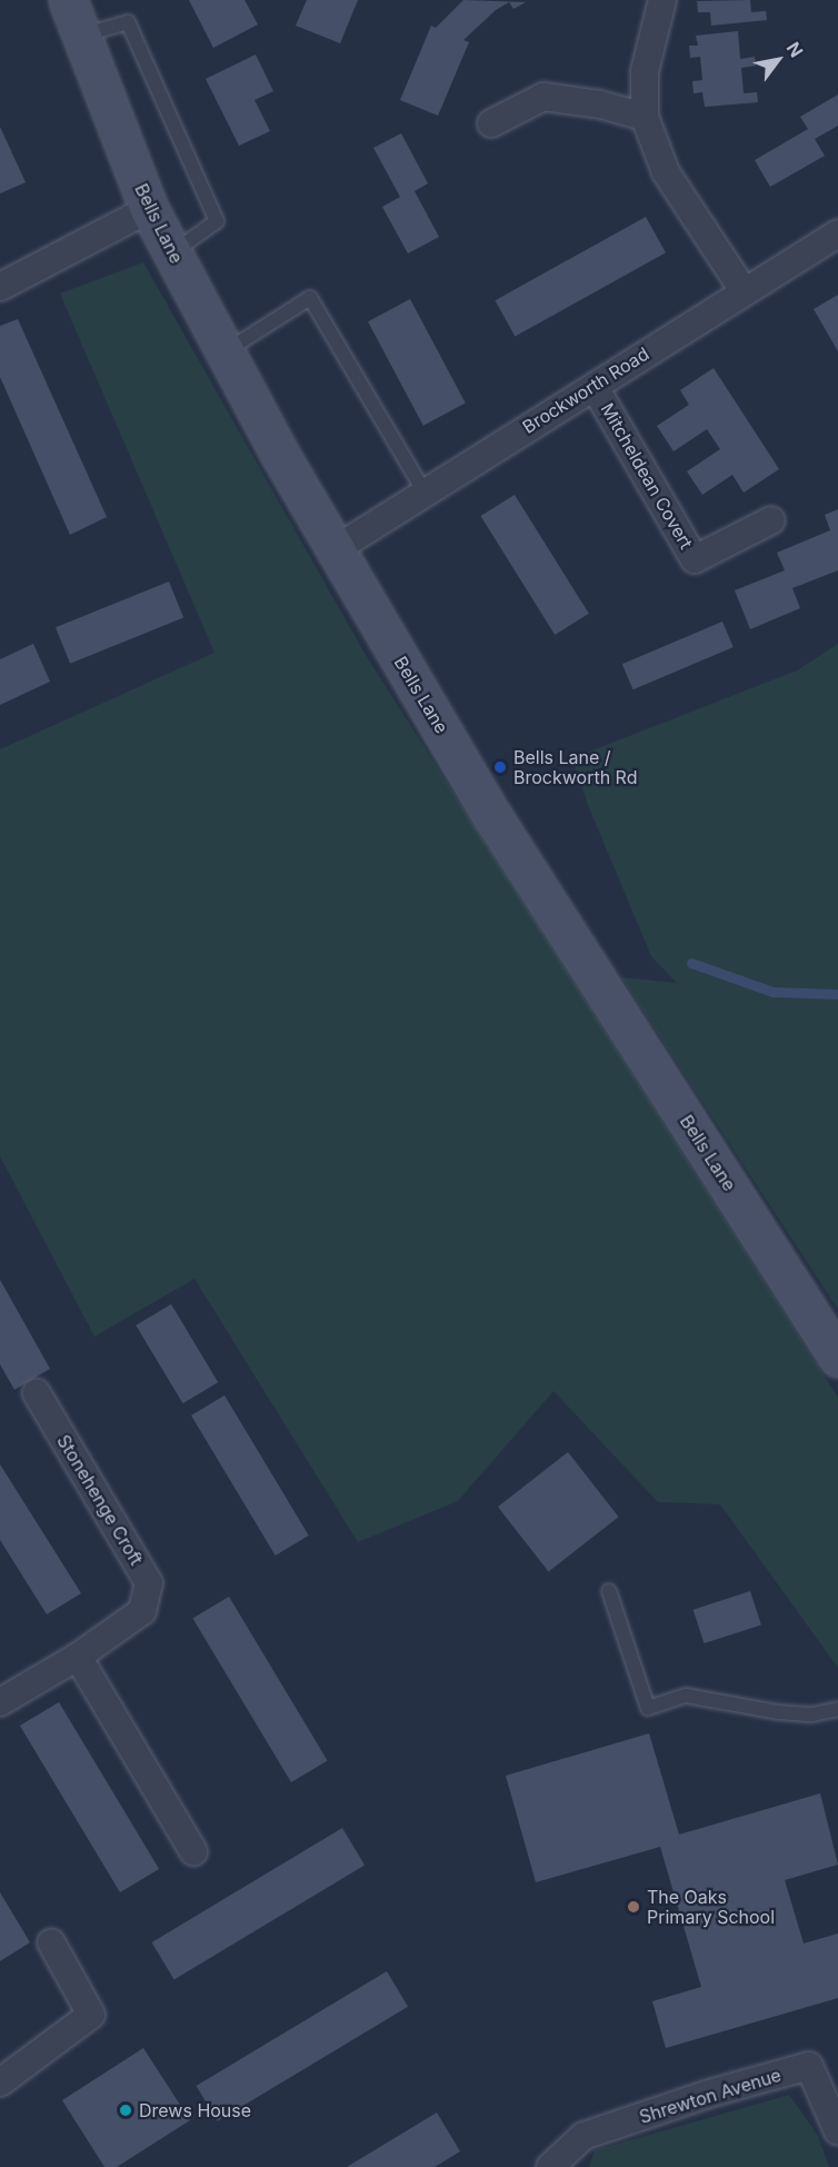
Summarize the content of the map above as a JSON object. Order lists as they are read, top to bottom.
{
  "streets": {
    "street": [
      "Bells Lane",
      "Brockworth Road",
      "Mitcheldean Covert",
      "Stonehenge Croft",
      "Shrewton Avenue"
    ]
  },
  "crossings": [
    ["Bells Lane", "Brockworth Road"],
    ["Brockworth Road", "Mitcheldean Covert"]
  ],
  "places": ["Bells Lane / Brockworth Rd", "The Oaks Primary School", "Drews House"],
  "north": "top right"
}
